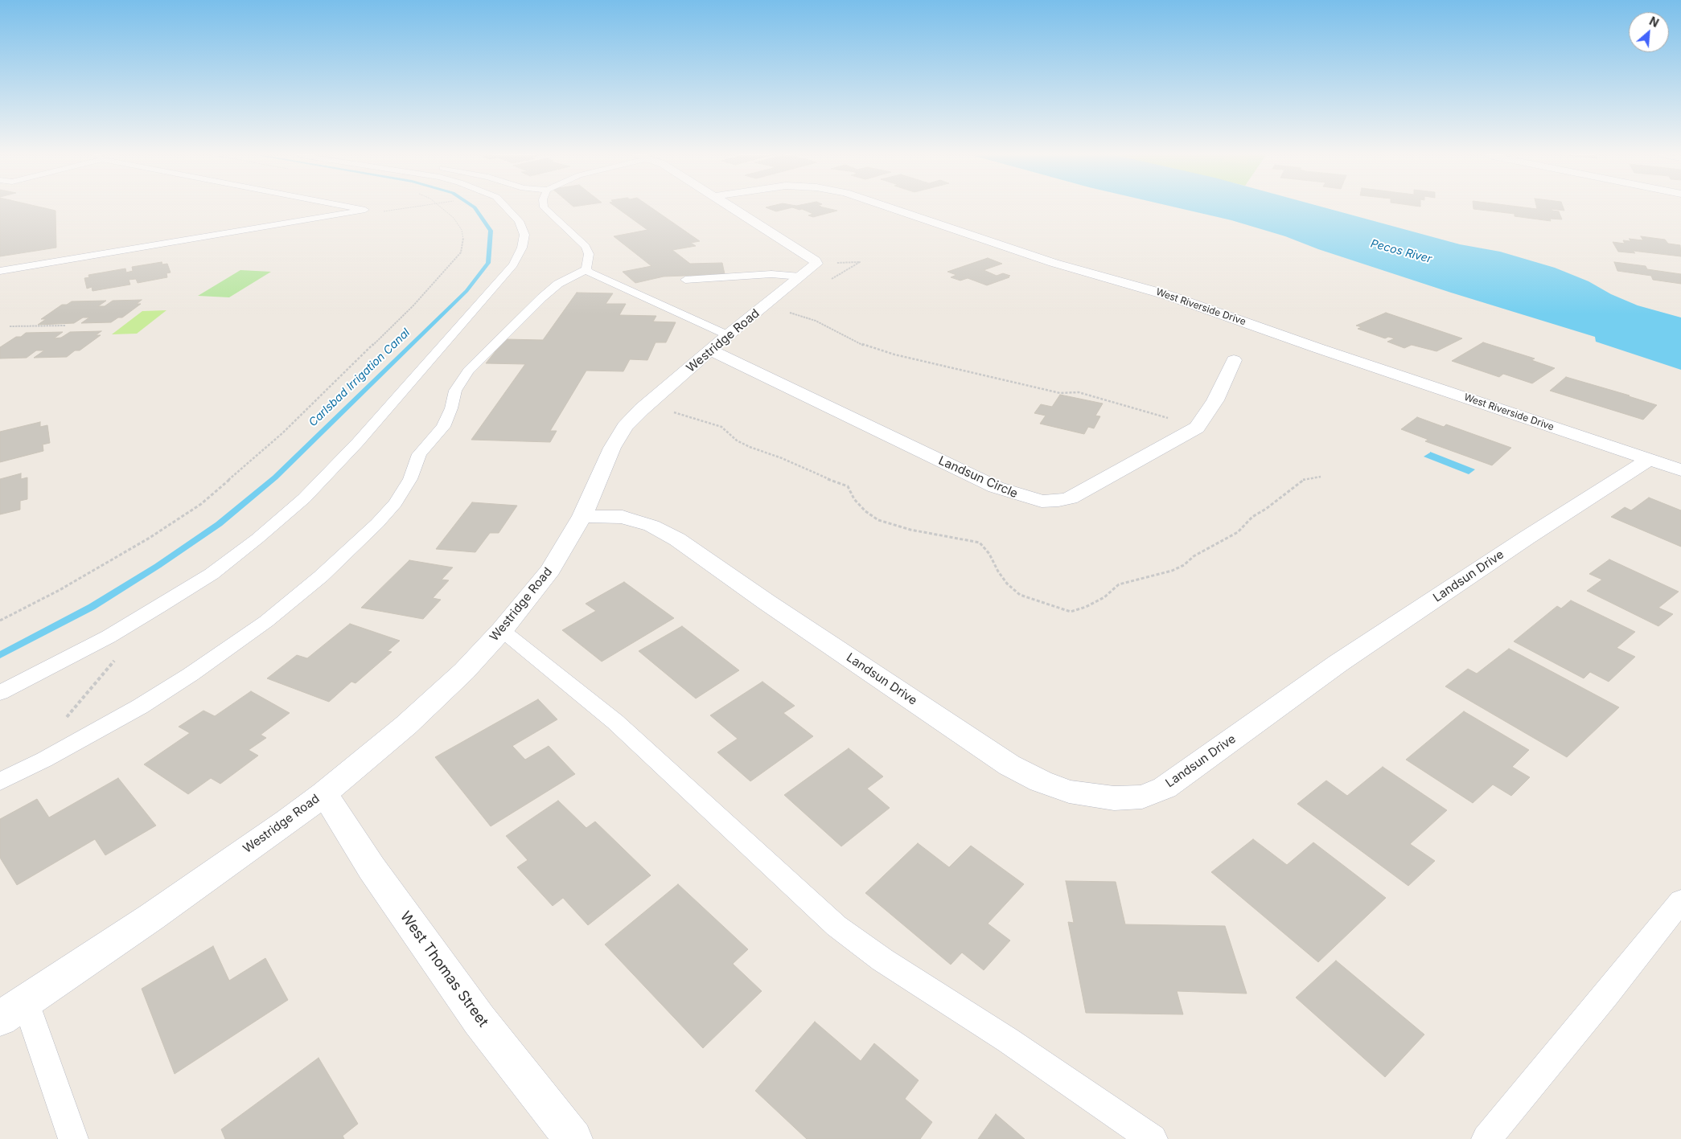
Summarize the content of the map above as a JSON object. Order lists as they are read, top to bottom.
{
  "streets": {
    "street": [
      "West Riverside Drive",
      "Westridge Road",
      "Landsun Circle",
      "Landsun Drive",
      "West Thomas Street"
    ]
  },
  "crossings": [
    ["West Riverside Drive", "Landsun Drive"],
    ["Westridge Road", "Landsun Circle"],
    ["Westridge Road", "Landsun Drive"],
    ["Westridge Road", "West Thomas Street"]
  ],
  "water": ["Pecos River", "Carlsbad Irrigation Canal"],
  "north": "top right"
}
